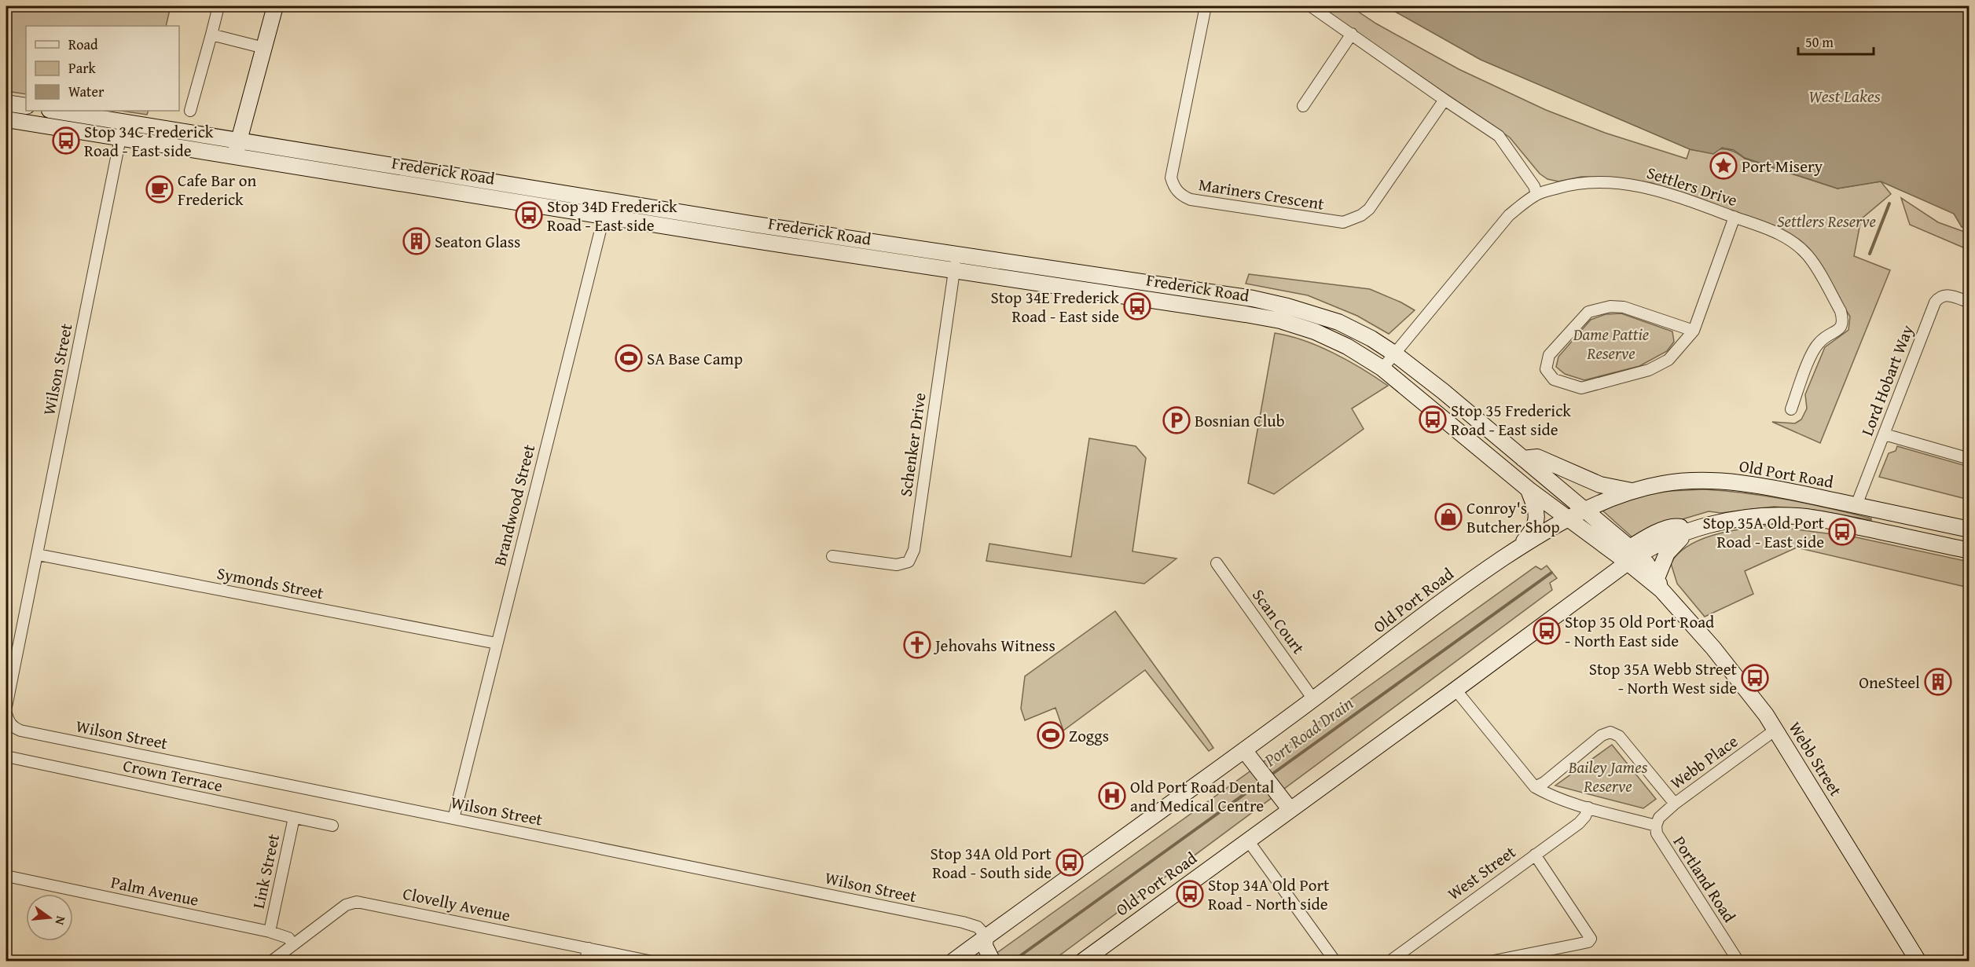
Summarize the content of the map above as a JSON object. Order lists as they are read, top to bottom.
{
  "streets": {
    "main road": ["Frederick Road", "Old Port Road", "Webb Street"],
    "street": [
      "Settlers Drive",
      "Mariners Crescent",
      "Wilson Street",
      "Lord Hobart Way",
      "Schenker Drive",
      "Brandwood Street",
      "Symonds Street",
      "Scan Court",
      "Webb Place",
      "Crown Terrace",
      "Link Street",
      "West Street",
      "Portland Road",
      "Palm Avenue",
      "Clovelly Avenue"
    ]
  },
  "crossings": [
    ["Frederick Road", "Settlers Drive"],
    ["Frederick Road", "Wilson Street"],
    ["Frederick Road", "Schenker Drive"],
    ["Frederick Road", "Old Port Road"],
    ["Frederick Road", "Brandwood Street"],
    ["Frederick Road", "Webb Street"],
    ["Wilson Street", "Old Port Road"],
    ["Wilson Street", "Brandwood Street"],
    ["Wilson Street", "Symonds Street"],
    ["Lord Hobart Way", "Old Port Road"],
    ["Old Port Road", "Scan Court"],
    ["Old Port Road", "Webb Street"],
    ["Old Port Road", "Portland Road"],
    ["Brandwood Street", "Symonds Street"],
    ["Webb Street", "Webb Place"],
    ["Webb Place", "Portland Road"],
    ["Crown Terrace", "Link Street"],
    ["Link Street", "Palm Avenue"],
    ["West Street", "Portland Road"],
    ["Palm Avenue", "Clovelly Avenue"]
  ],
  "water": ["West Lakes", "Port Road Drain"],
  "parks": ["Settlers Reserve", "Dame Pattie Reserve", "Bailey James Reserve"],
  "places": {
    "bus stop": [
      "Stop 34C Frederick Road - East side",
      "Stop 34D Frederick Road - East side",
      "Stop 34E Frederick Road - East side",
      "Stop 35 Frederick Road - East side",
      "Stop 35A Old Port Road - East side",
      "Stop 35 Old Port Road - North East side",
      "Stop 35A Webb Street - North West side",
      "Stop 34A Old Port Road - South side",
      "Stop 34A Old Port Road - North side"
    ],
    "place": ["Port Misery"],
    "cafe": ["Cafe Bar on Frederick"],
    "building": ["Seaton Glass", "OneSteel"],
    "sports": ["SA Base Camp", "Zoggs"],
    "parking": ["Bosnian Club"],
    "shop": ["Conroy's Butcher Shop"],
    "church": ["Jehovahs Witness"],
    "hospital": ["Old Port Road Dental and Medical Centre"]
  },
  "legend": ["Road", "Park", "Water"],
  "scale_bar": "50 m",
  "north": "right"
}
